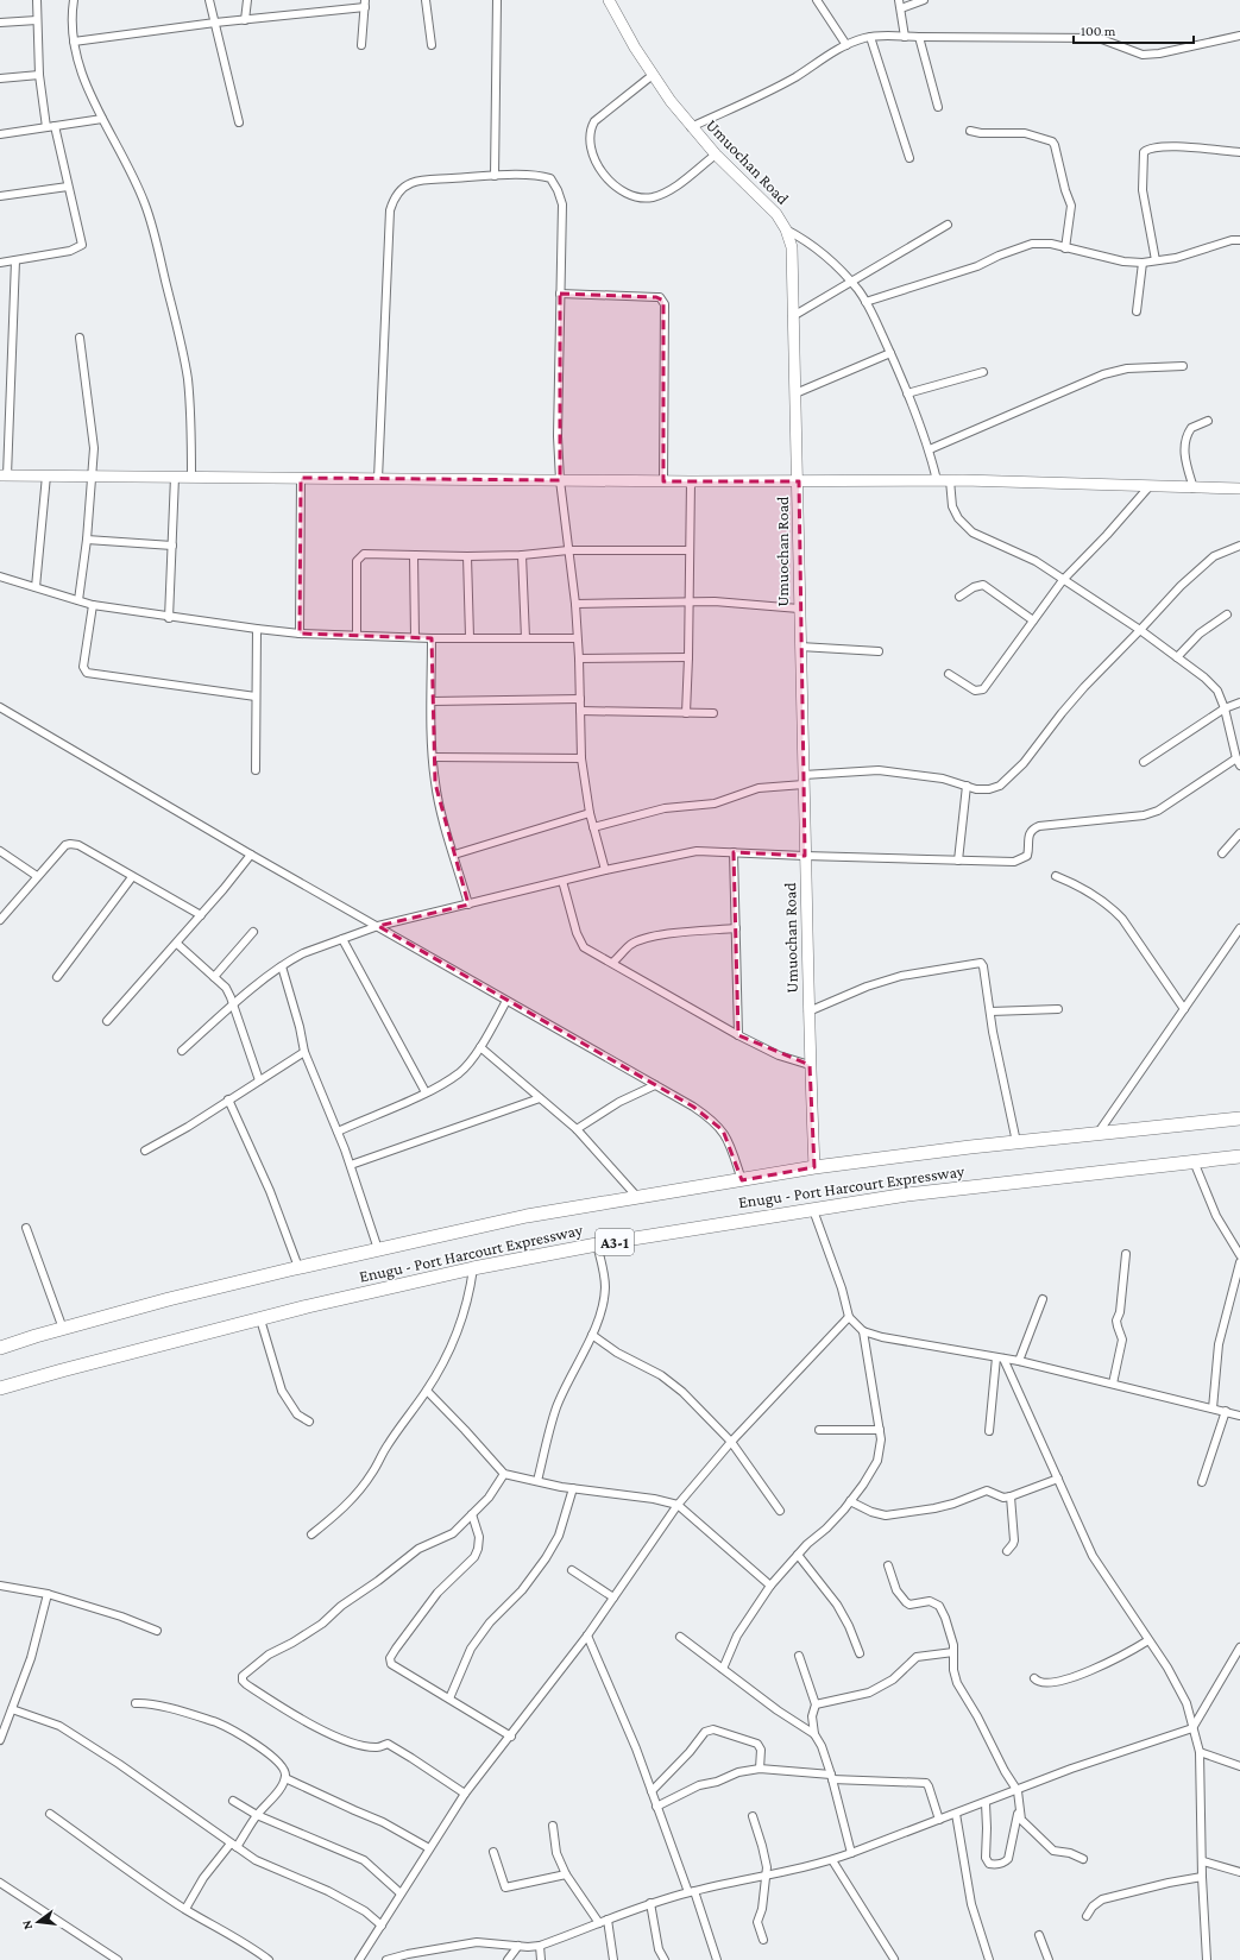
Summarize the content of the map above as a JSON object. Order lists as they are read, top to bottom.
{
  "streets": {
    "highway": ["Enugu - Port Harcourt Expressway", "A3-1"],
    "main road": ["Umuochan Road"]
  },
  "crossings": [
    ["Umuochan Road", "Enugu - Port Harcourt Expressway"]
  ],
  "scale_bar": "100 m",
  "north": "left"
}
